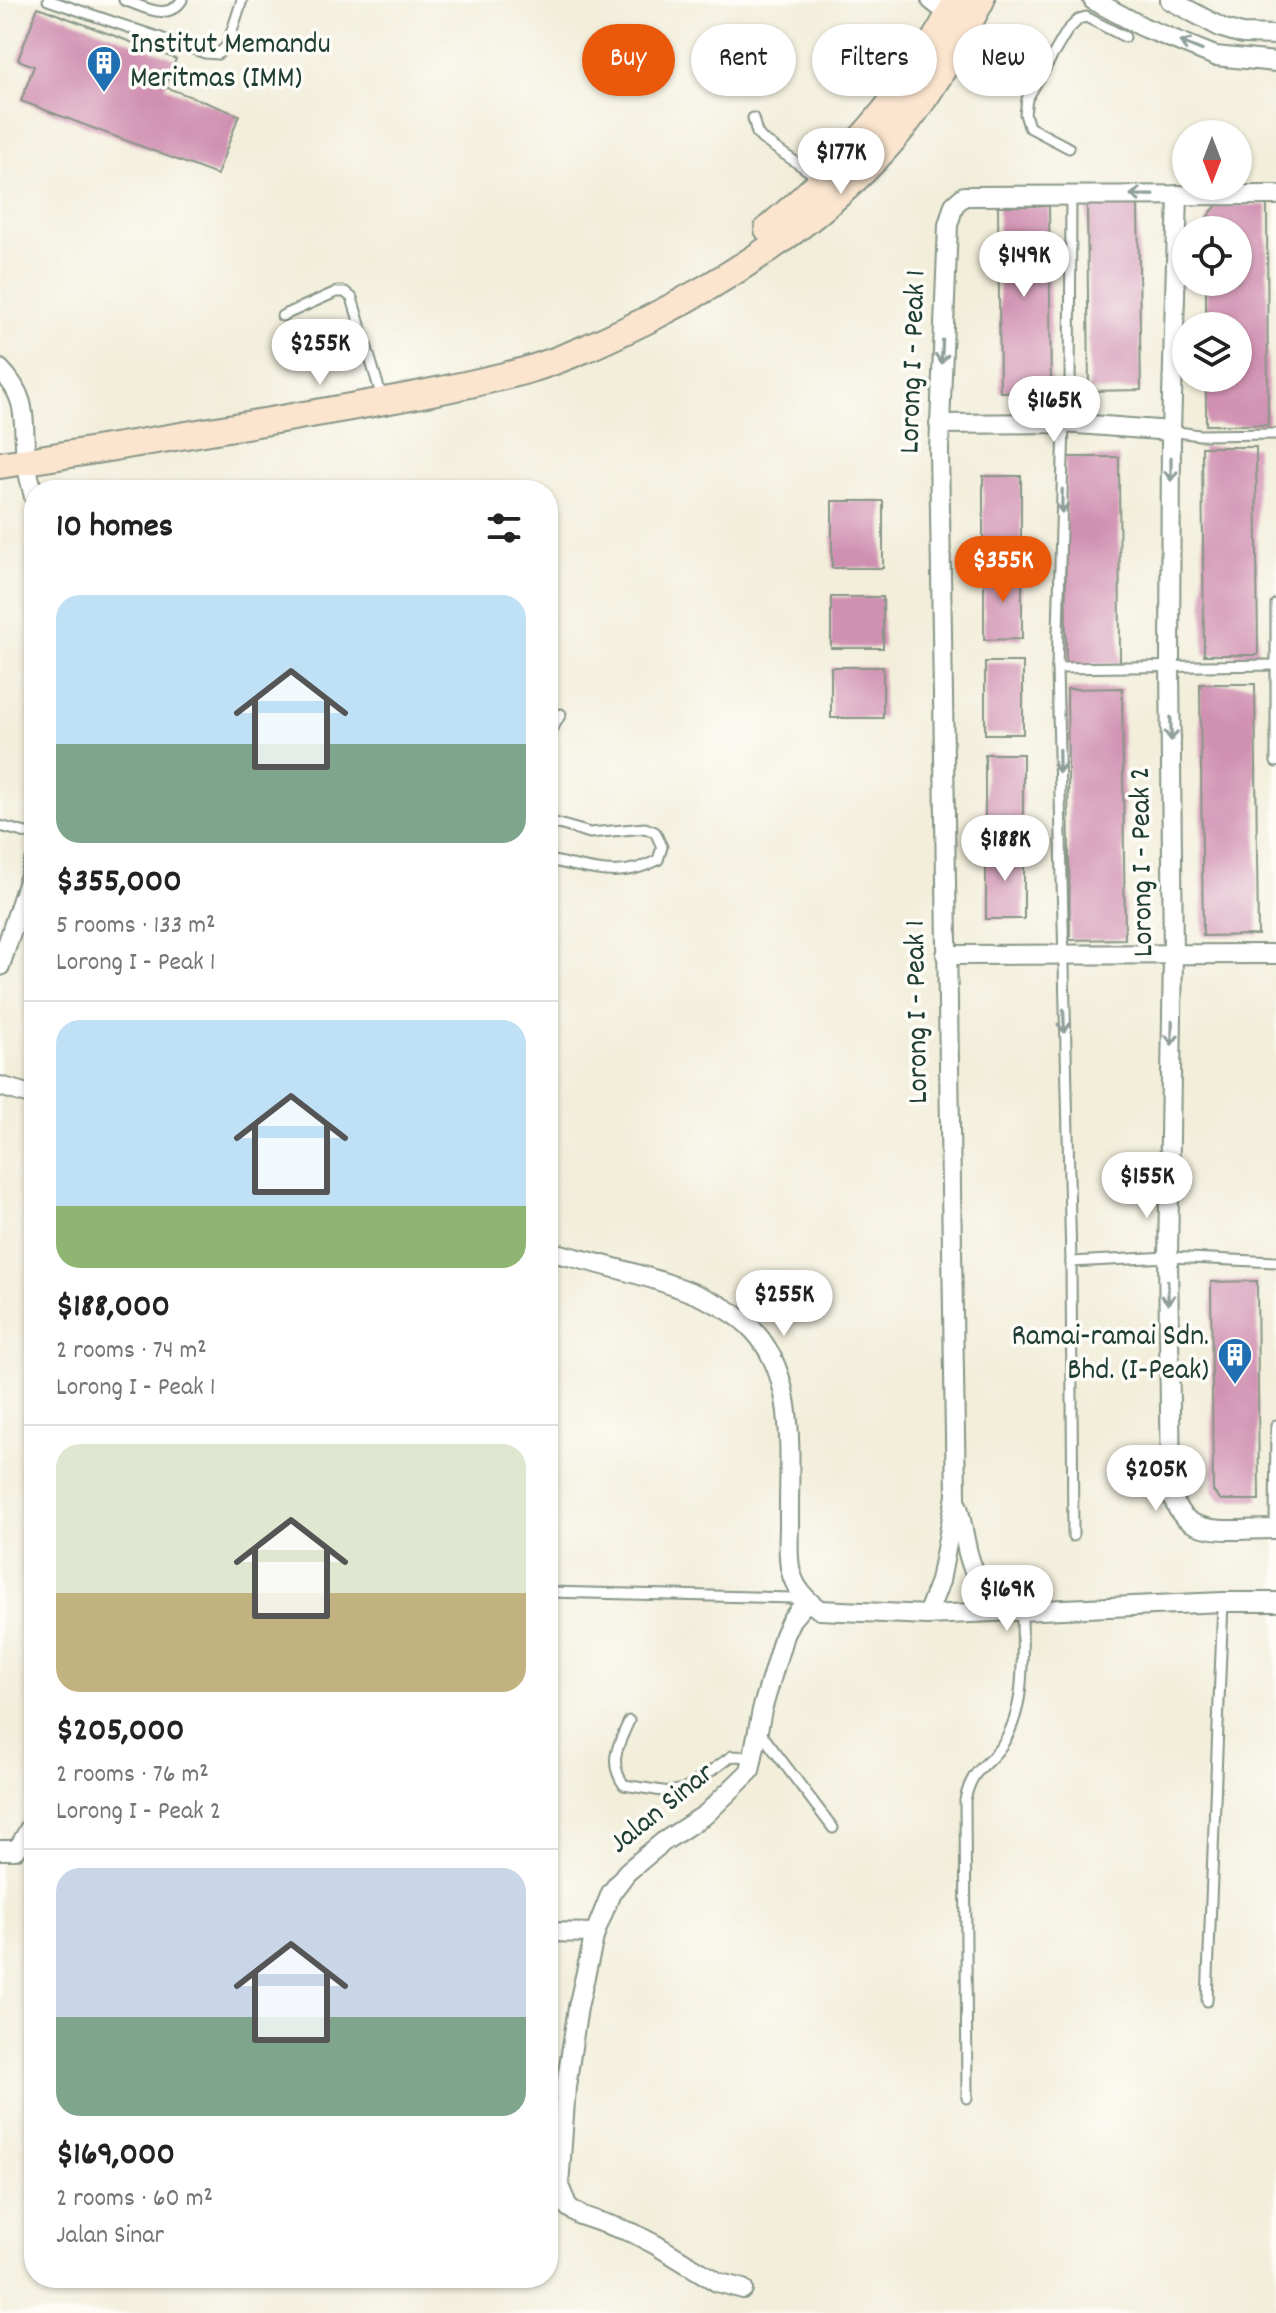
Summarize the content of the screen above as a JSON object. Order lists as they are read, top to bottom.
{
  "streets": {
    "street": ["Lorong I - Peak 1", "Lorong I - Peak 2", "Jalan Sinar"]
  },
  "one_way": ["Lorong I - Peak 2"],
  "places": {
    "building": ["Institut Memandu Meritmas (IMM)", "Ramai-ramai Sdn. Bhd. (I-Peak)"]
  },
  "north": "bottom",
  "page": {
    "chip": [
      "Buy",
      "Rent",
      "Filters",
      "New"
    ],
    "price": [
      "$177K",
      "$149K",
      "$255K",
      "$165K",
      "$355K",
      "$188K",
      "$155K",
      "$255K",
      "$205K",
      "$169K"
    ],
    "heading": "10 homes",
    "list": [
      {
        "name": "$355,000",
        "note": "5 rooms · 133 m² · Lorong I - Peak 1"
      },
      {
        "name": "$188,000",
        "note": "2 rooms · 74 m² · Lorong I - Peak 1"
      },
      {
        "name": "$205,000",
        "note": "2 rooms · 76 m² · Lorong I - Peak 2"
      },
      {
        "name": "$169,000",
        "note": "2 rooms · 60 m² · Jalan Sinar"
      }
    ]
  }
}
